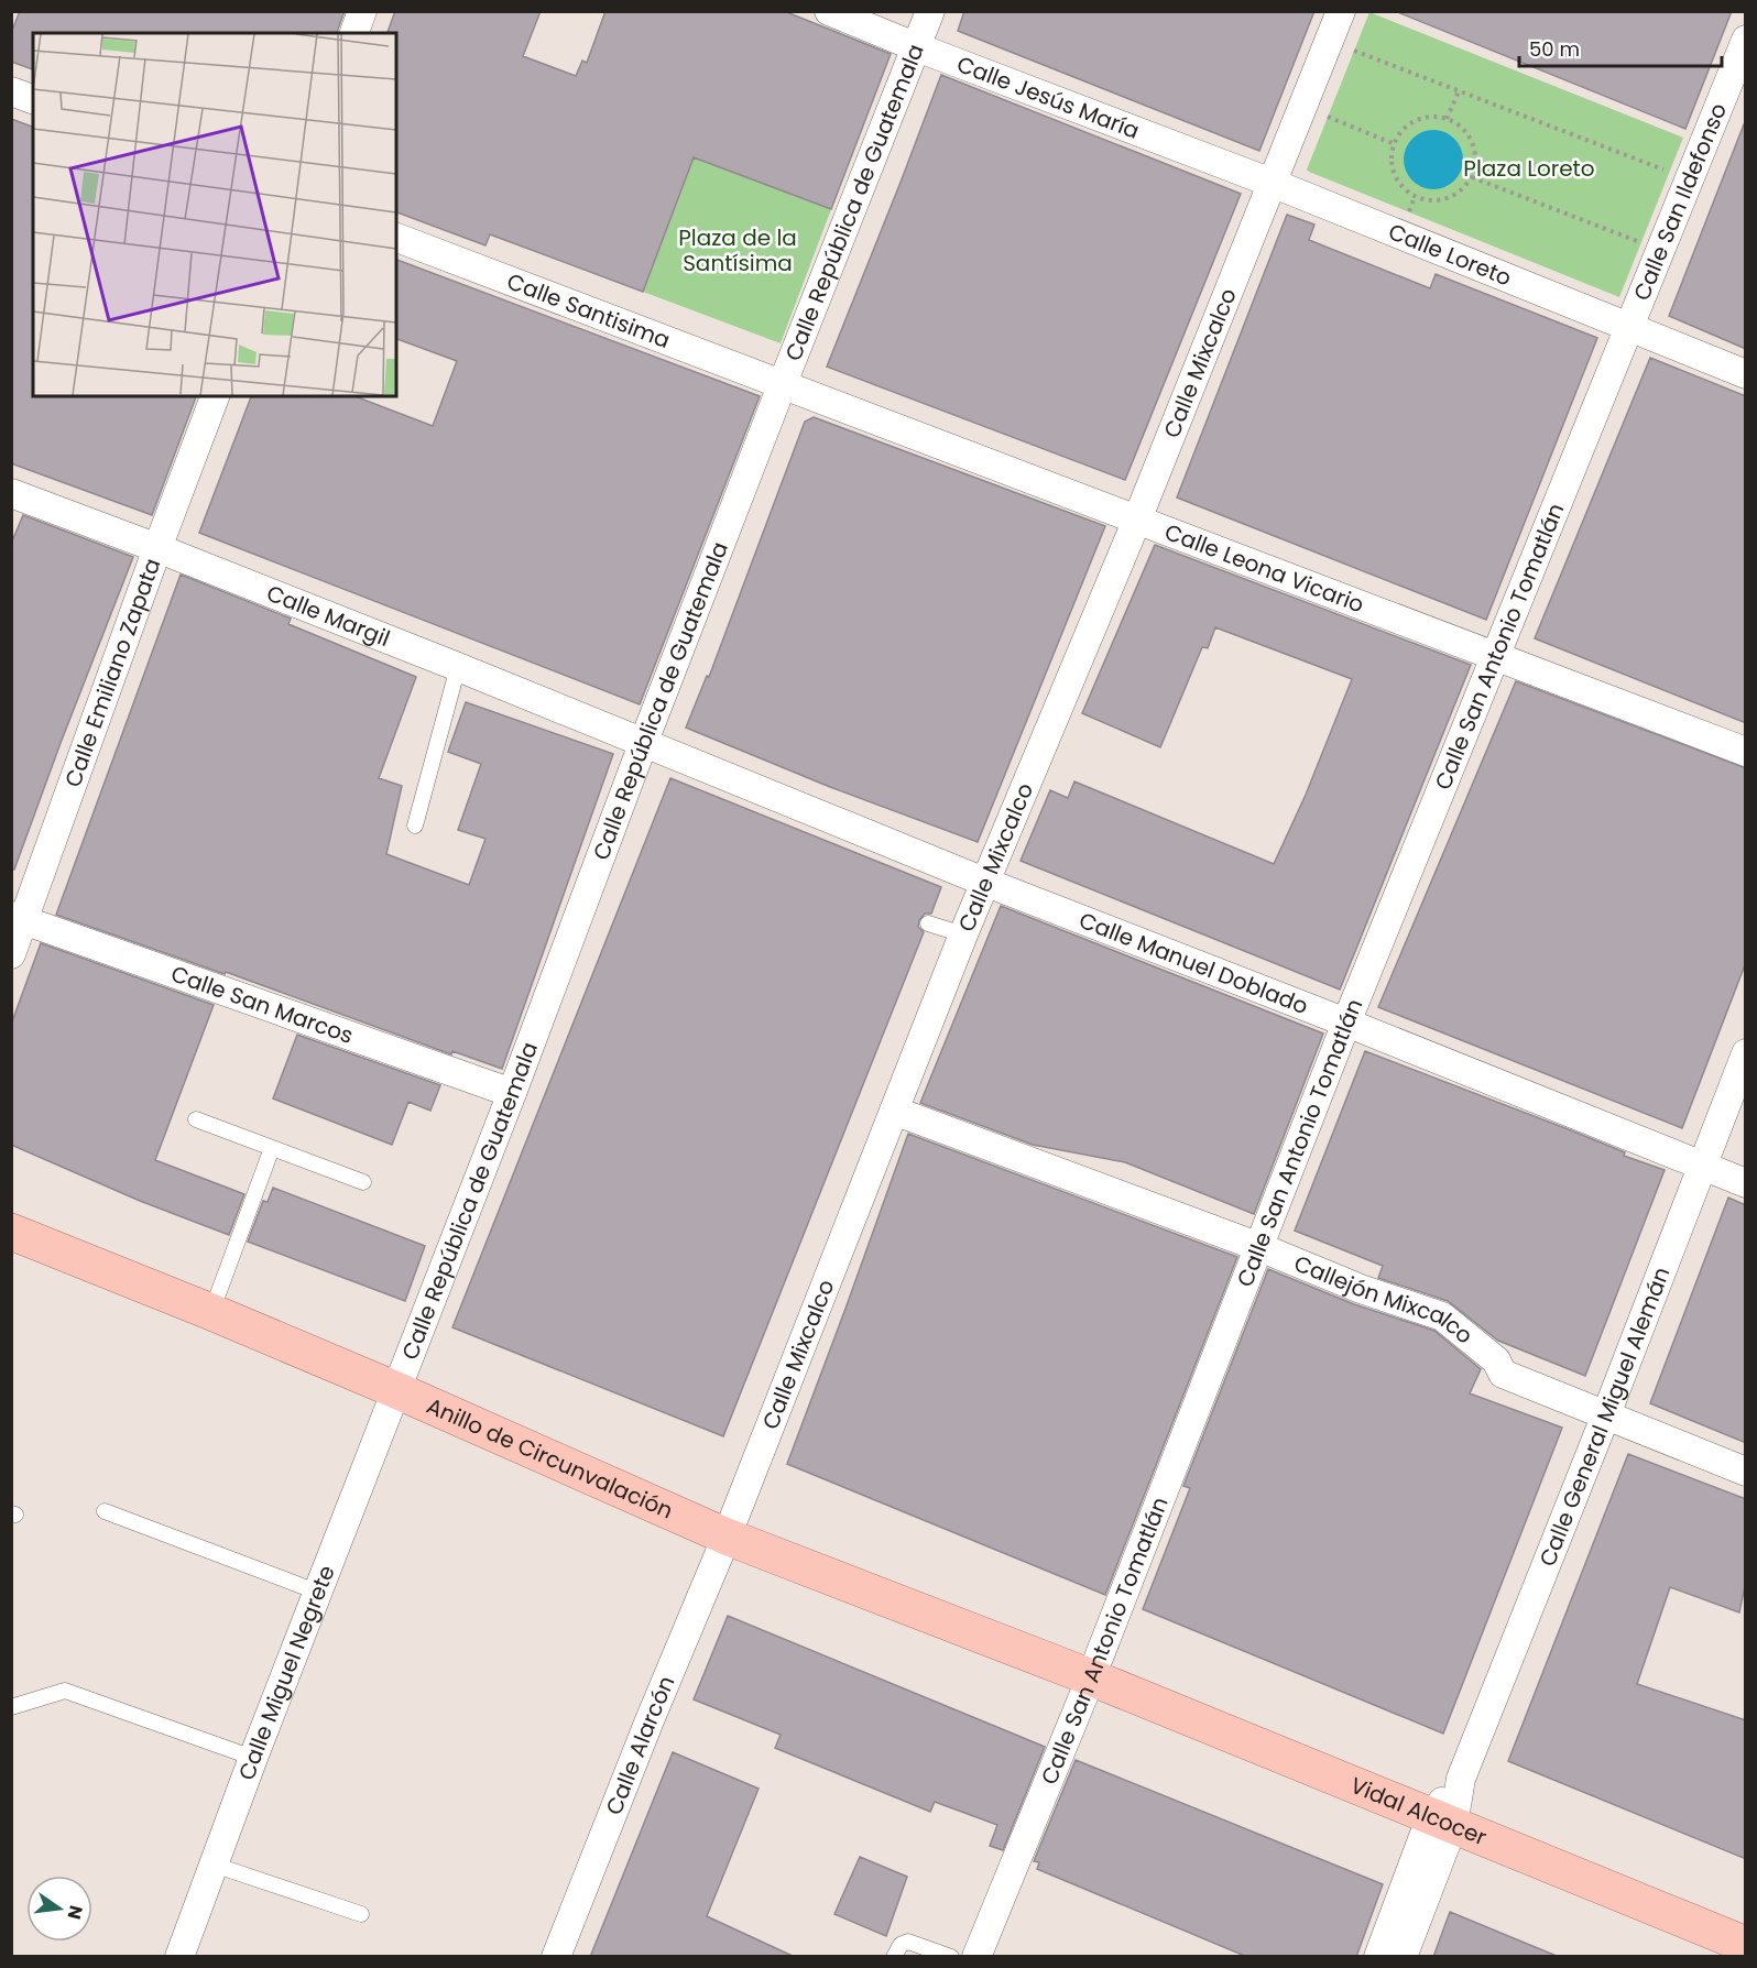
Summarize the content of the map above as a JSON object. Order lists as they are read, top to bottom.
{
  "streets": {
    "main road": ["Anillo de Circunvalación", "Vidal Alcocer"],
    "street": [
      "Calle Jesús María",
      "Calle República de Guatemala",
      "Calle San Ildefonso",
      "Calle Loreto",
      "Calle Santisima",
      "Calle Mixcalco",
      "Calle Leona Vicario",
      "Calle Margil",
      "Calle San Antonio Tomatlán",
      "Calle Emiliano Zapata",
      "Calle Manuel Doblado",
      "Calle San Marcos",
      "Callejón Mixcalco",
      "Calle General Miguel Alemán",
      "Calle Miguel Negrete",
      "Calle Alarcón"
    ]
  },
  "crossings": [
    ["Calle Jesús María", "Calle República de Guatemala"],
    ["Calle Jesús María", "Calle Loreto"],
    ["Calle Jesús María", "Calle Mixcalco"],
    ["Calle República de Guatemala", "Calle Santisima"],
    ["Calle República de Guatemala", "Calle Leona Vicario"],
    ["Calle República de Guatemala", "Calle Margil"],
    ["Calle República de Guatemala", "Calle Manuel Doblado"],
    ["Calle República de Guatemala", "Calle San Marcos"],
    ["Calle República de Guatemala", "Anillo de Circunvalación"],
    ["Calle República de Guatemala", "Calle Miguel Negrete"],
    ["Calle San Ildefonso", "Calle Loreto"],
    ["Calle San Ildefonso", "Calle San Antonio Tomatlán"],
    ["Calle Loreto", "Calle Mixcalco"],
    ["Calle Loreto", "Calle San Antonio Tomatlán"],
    ["Calle Santisima", "Calle Leona Vicario"],
    ["Calle Mixcalco", "Calle Leona Vicario"],
    ["Calle Mixcalco", "Calle Manuel Doblado"],
    ["Calle Mixcalco", "Callejón Mixcalco"],
    ["Calle Mixcalco", "Anillo de Circunvalación"],
    ["Calle Mixcalco", "Calle Alarcón"],
    ["Calle Leona Vicario", "Calle San Antonio Tomatlán"],
    ["Calle Margil", "Calle Emiliano Zapata"],
    ["Calle Margil", "Calle Manuel Doblado"],
    ["Calle San Antonio Tomatlán", "Calle Manuel Doblado"],
    ["Calle San Antonio Tomatlán", "Callejón Mixcalco"],
    ["Calle San Antonio Tomatlán", "Anillo de Circunvalación"],
    ["Calle San Antonio Tomatlán", "Vidal Alcocer"],
    ["Calle Emiliano Zapata", "Calle San Marcos"],
    ["Calle Manuel Doblado", "Calle General Miguel Alemán"],
    ["Callejón Mixcalco", "Calle General Miguel Alemán"],
    ["Calle General Miguel Alemán", "Vidal Alcocer"],
    ["Anillo de Circunvalación", "Calle Miguel Negrete"],
    ["Anillo de Circunvalación", "Calle Alarcón"],
    ["Anillo de Circunvalación", "Vidal Alcocer"]
  ],
  "parks": ["Plaza Loreto", "Plaza de la Santísima"],
  "scale_bar": "50 m",
  "north": "right"
}
